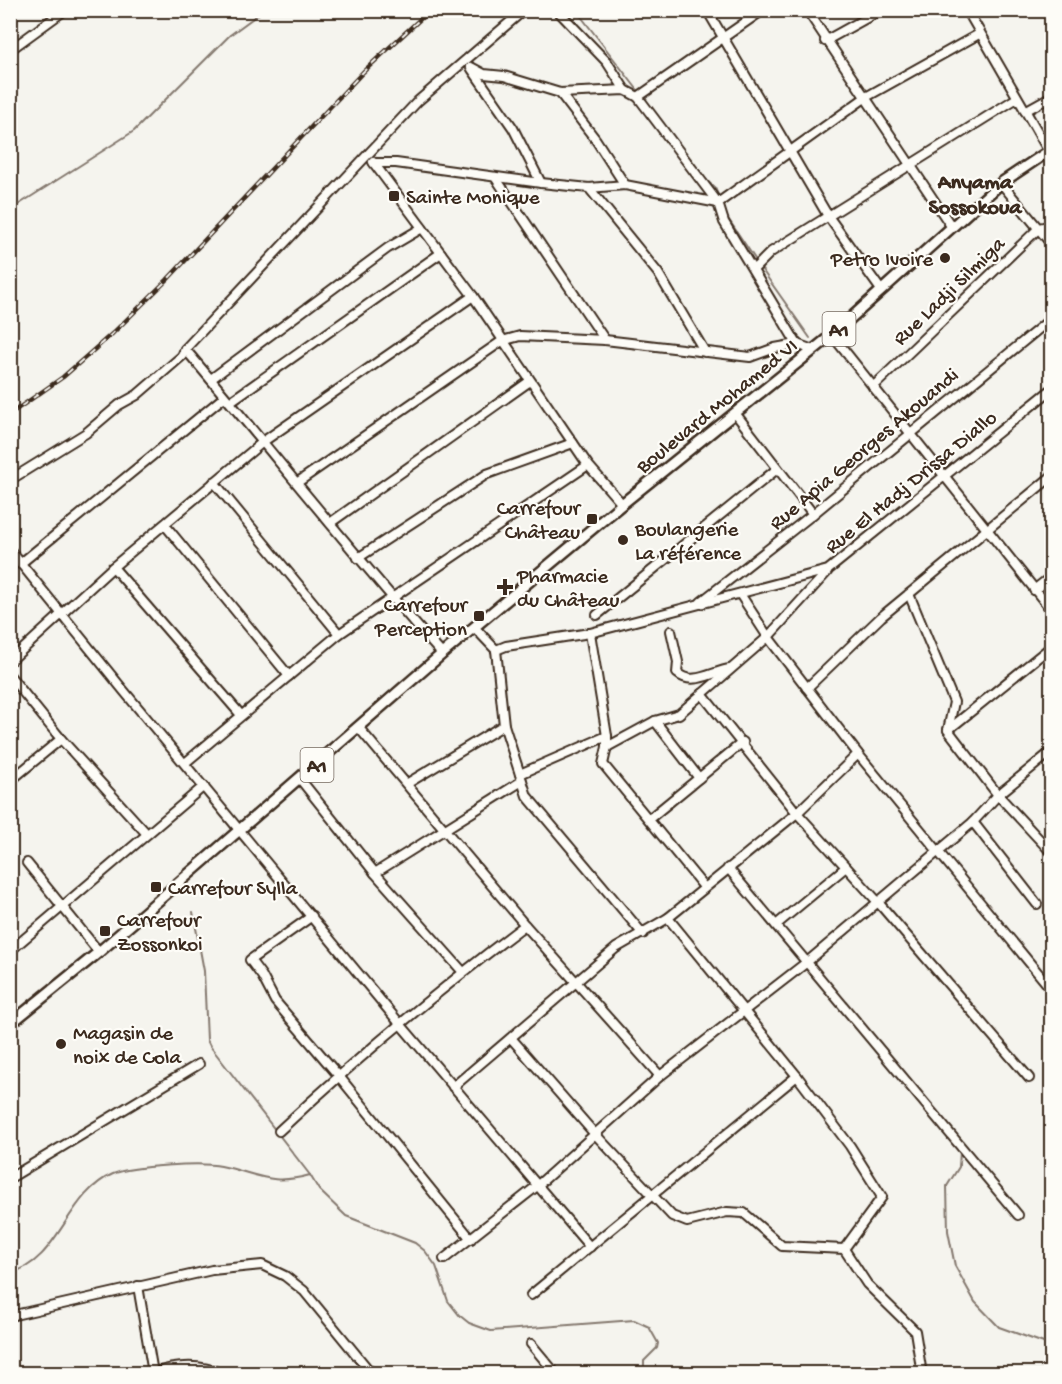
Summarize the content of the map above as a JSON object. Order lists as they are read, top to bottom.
{
  "streets": {
    "main road": ["A1", "Boulevard Mohamed VI"],
    "street": ["Rue Ladji Silmiga", "Rue Apia Georges Akouandi", "Rue El Hadj Drissa Diallo"]
  },
  "crossings": [
    ["A1", "Boulevard Mohamed VI"],
    ["Rue Apia Georges Akouandi", "Rue El Hadj Drissa Diallo"]
  ],
  "districts": ["Anyama Sossokoua"],
  "places": {
    "transit": [
      "Sainte Monique",
      "Carrefour Château",
      "Carrefour Perception",
      "Carrefour Sylla",
      "Carrefour Zossonkoi"
    ],
    "other": ["Petro Ivoire", "Boulangerie La référence", "Magasin de noix de Cola"],
    "health": ["Pharmacie du Château"]
  }
}
